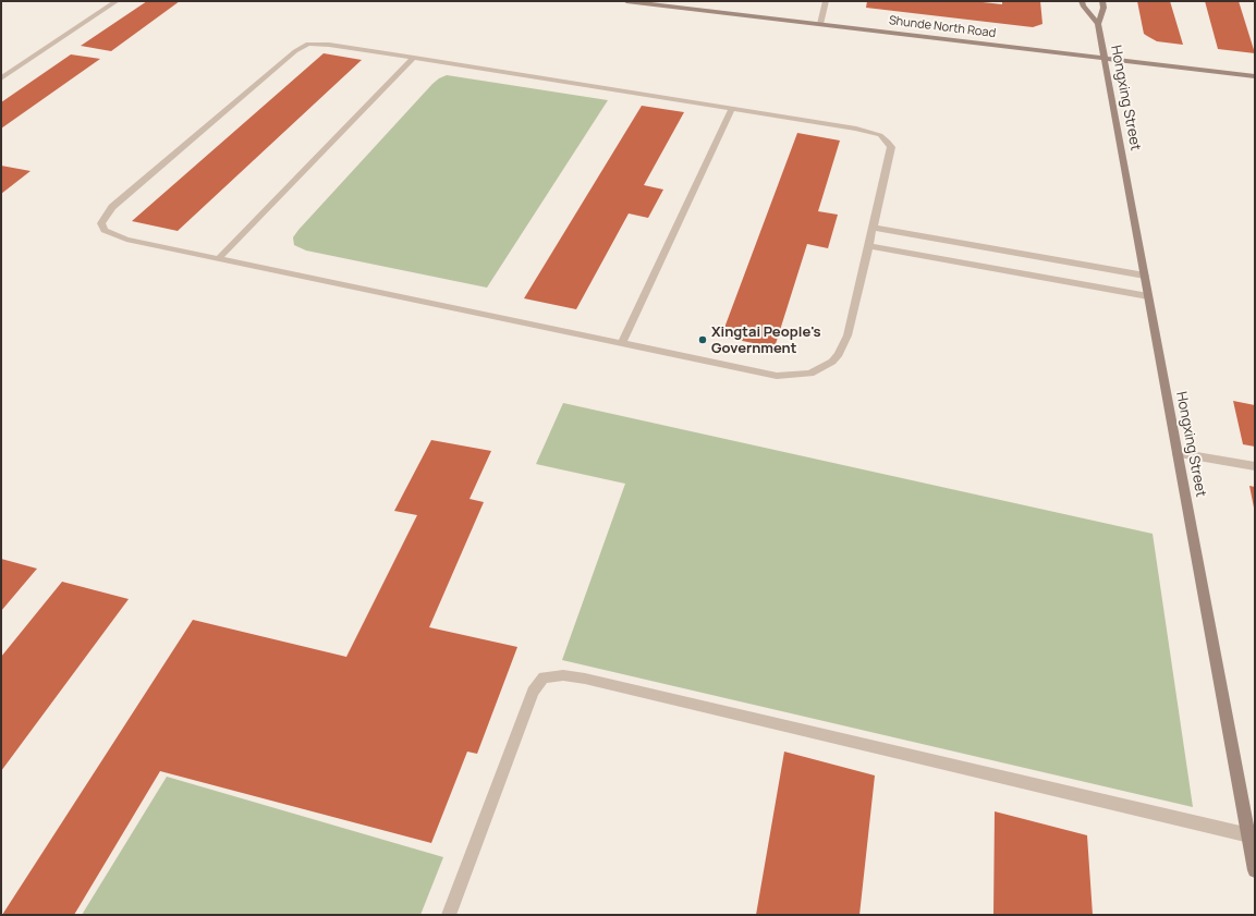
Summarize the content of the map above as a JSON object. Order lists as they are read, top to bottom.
{
  "streets": {
    "street": ["Shunde North Road", "Hongxing Street"]
  },
  "crossings": [
    ["Shunde North Road", "Hongxing Street"]
  ],
  "places": ["Xingtai People's Government"]
}
